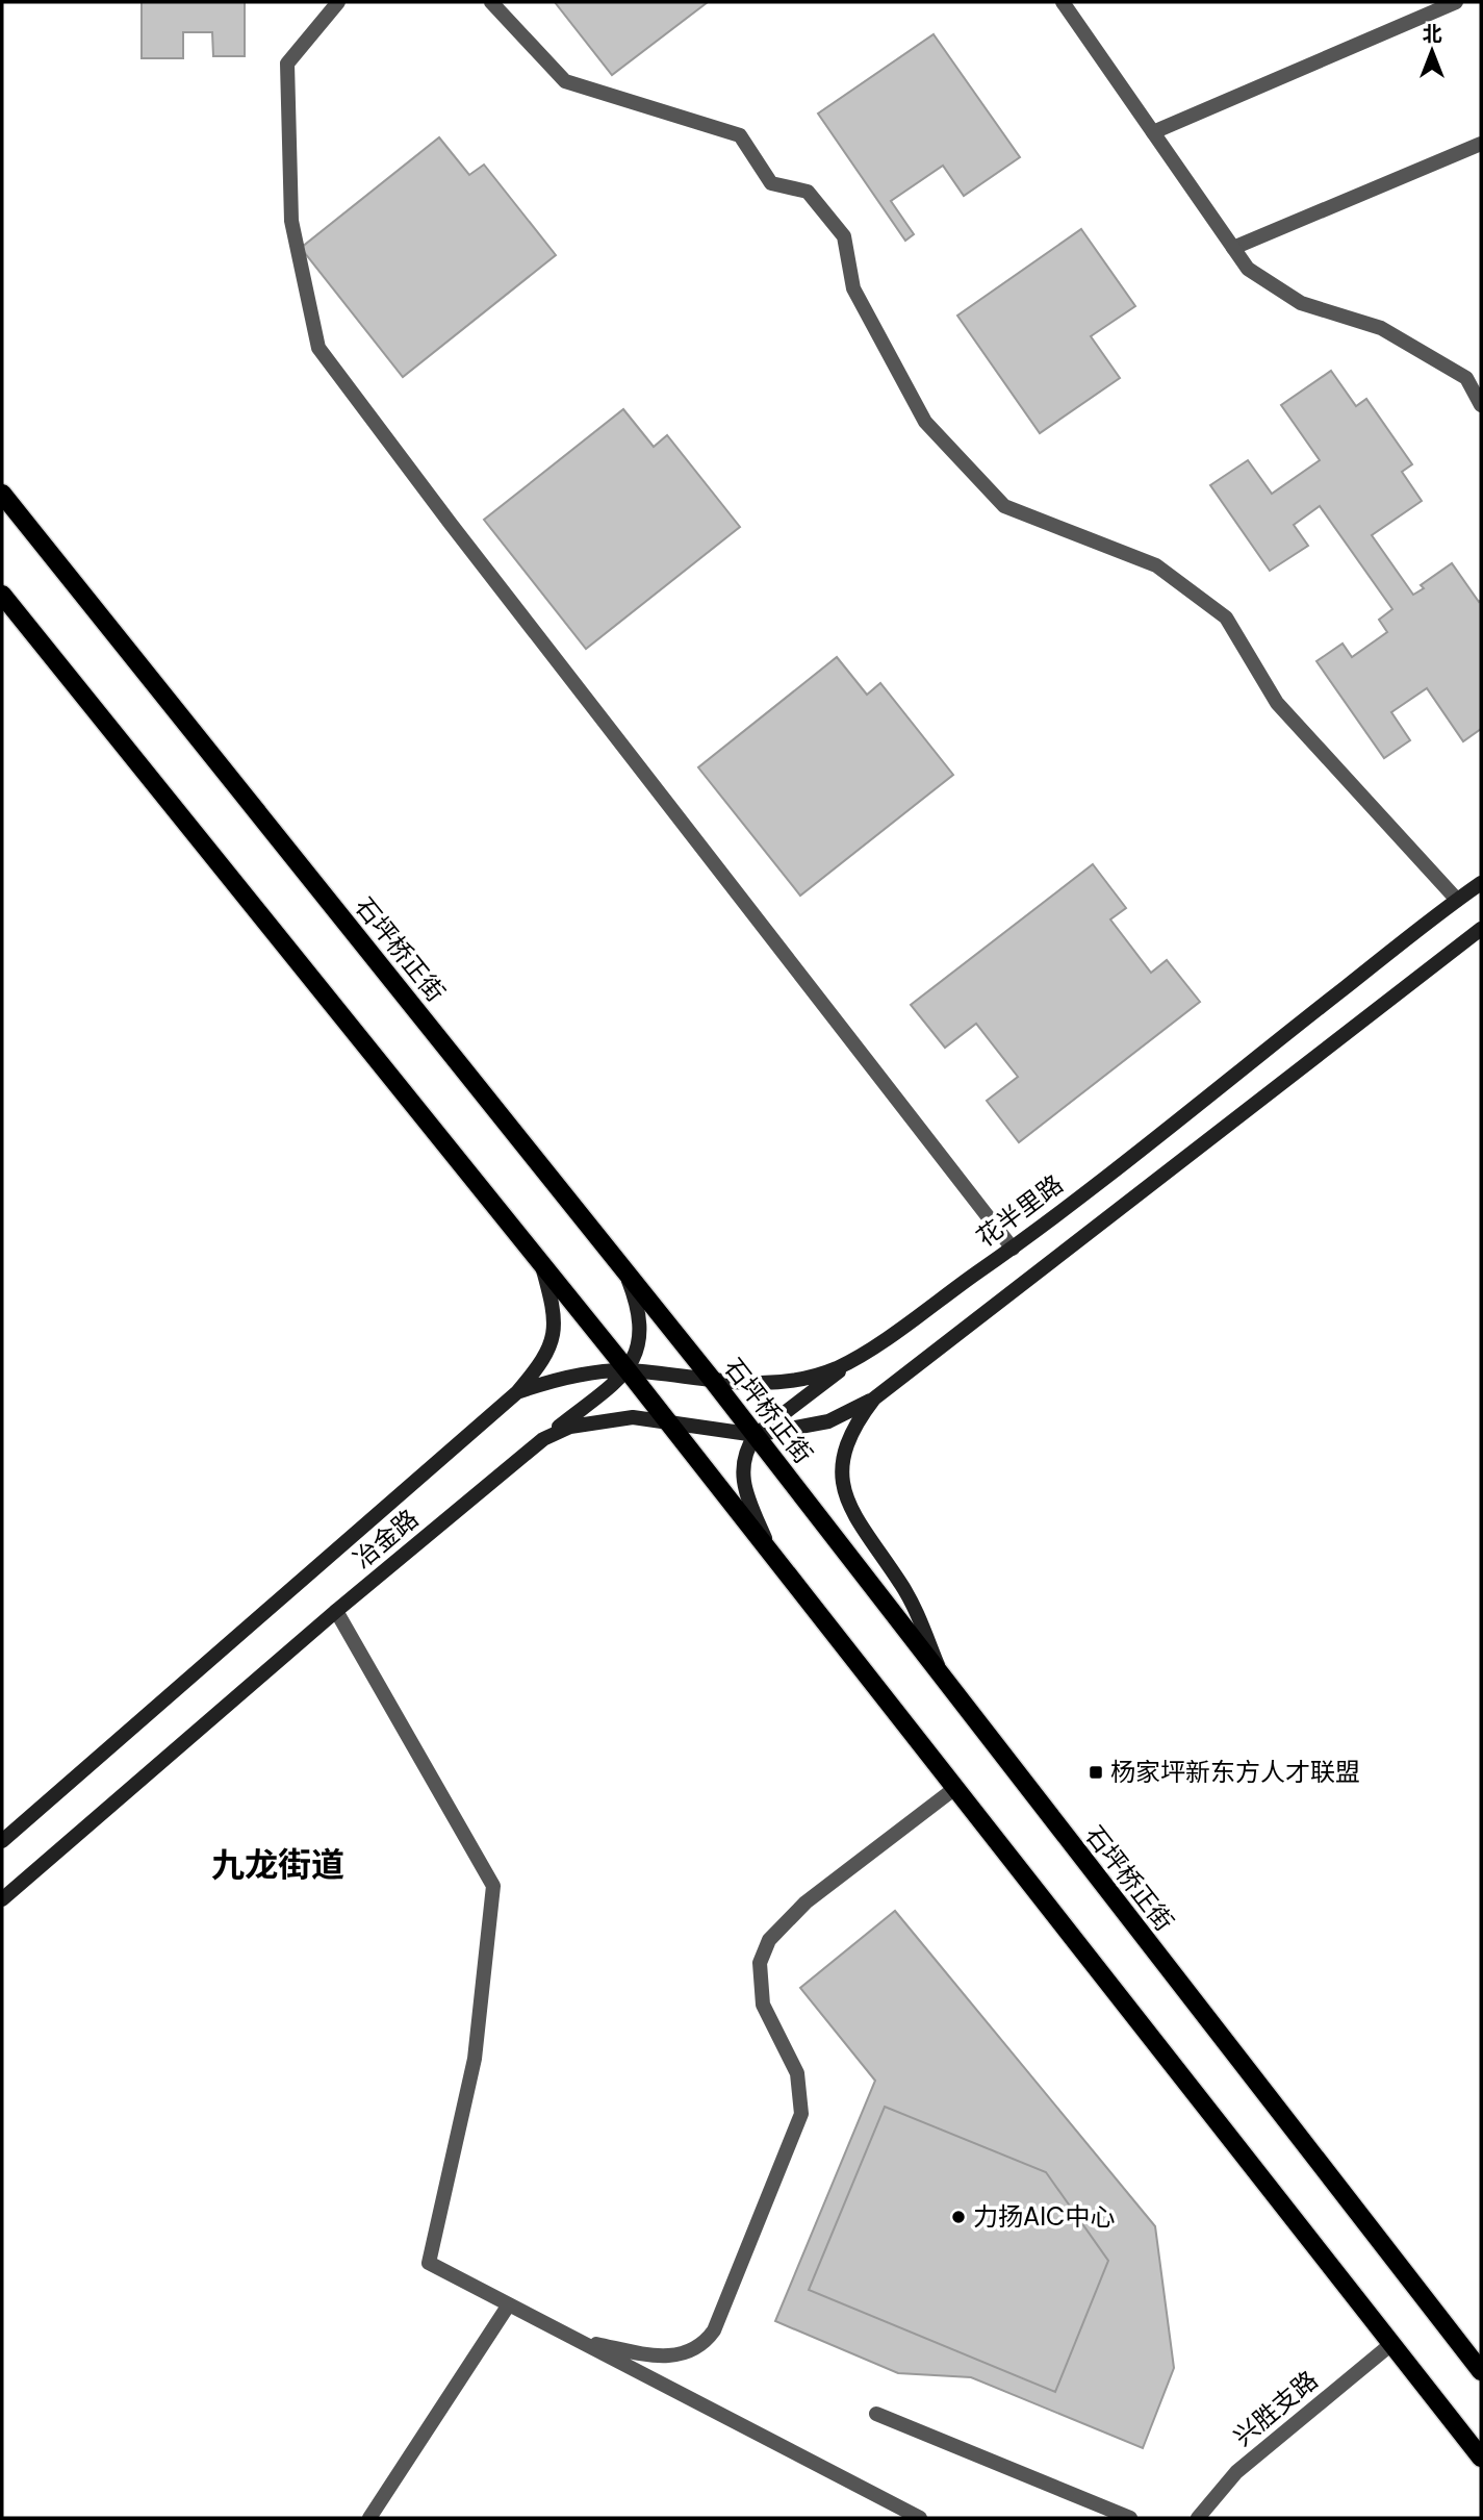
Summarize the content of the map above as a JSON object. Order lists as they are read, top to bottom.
{
  "streets": {
    "main road": ["石坪桥正街", "花半里路", "冶金路"],
    "street": ["兴胜支路"]
  },
  "crossings": [
    ["石坪桥正街", "花半里路"],
    ["石坪桥正街", "冶金路"],
    ["花半里路", "冶金路"]
  ],
  "districts": ["九龙街道"],
  "places": {
    "transit": ["杨家坪新东方人才联盟"],
    "other": ["力扬AIC中心"]
  },
  "north": "top"
}
